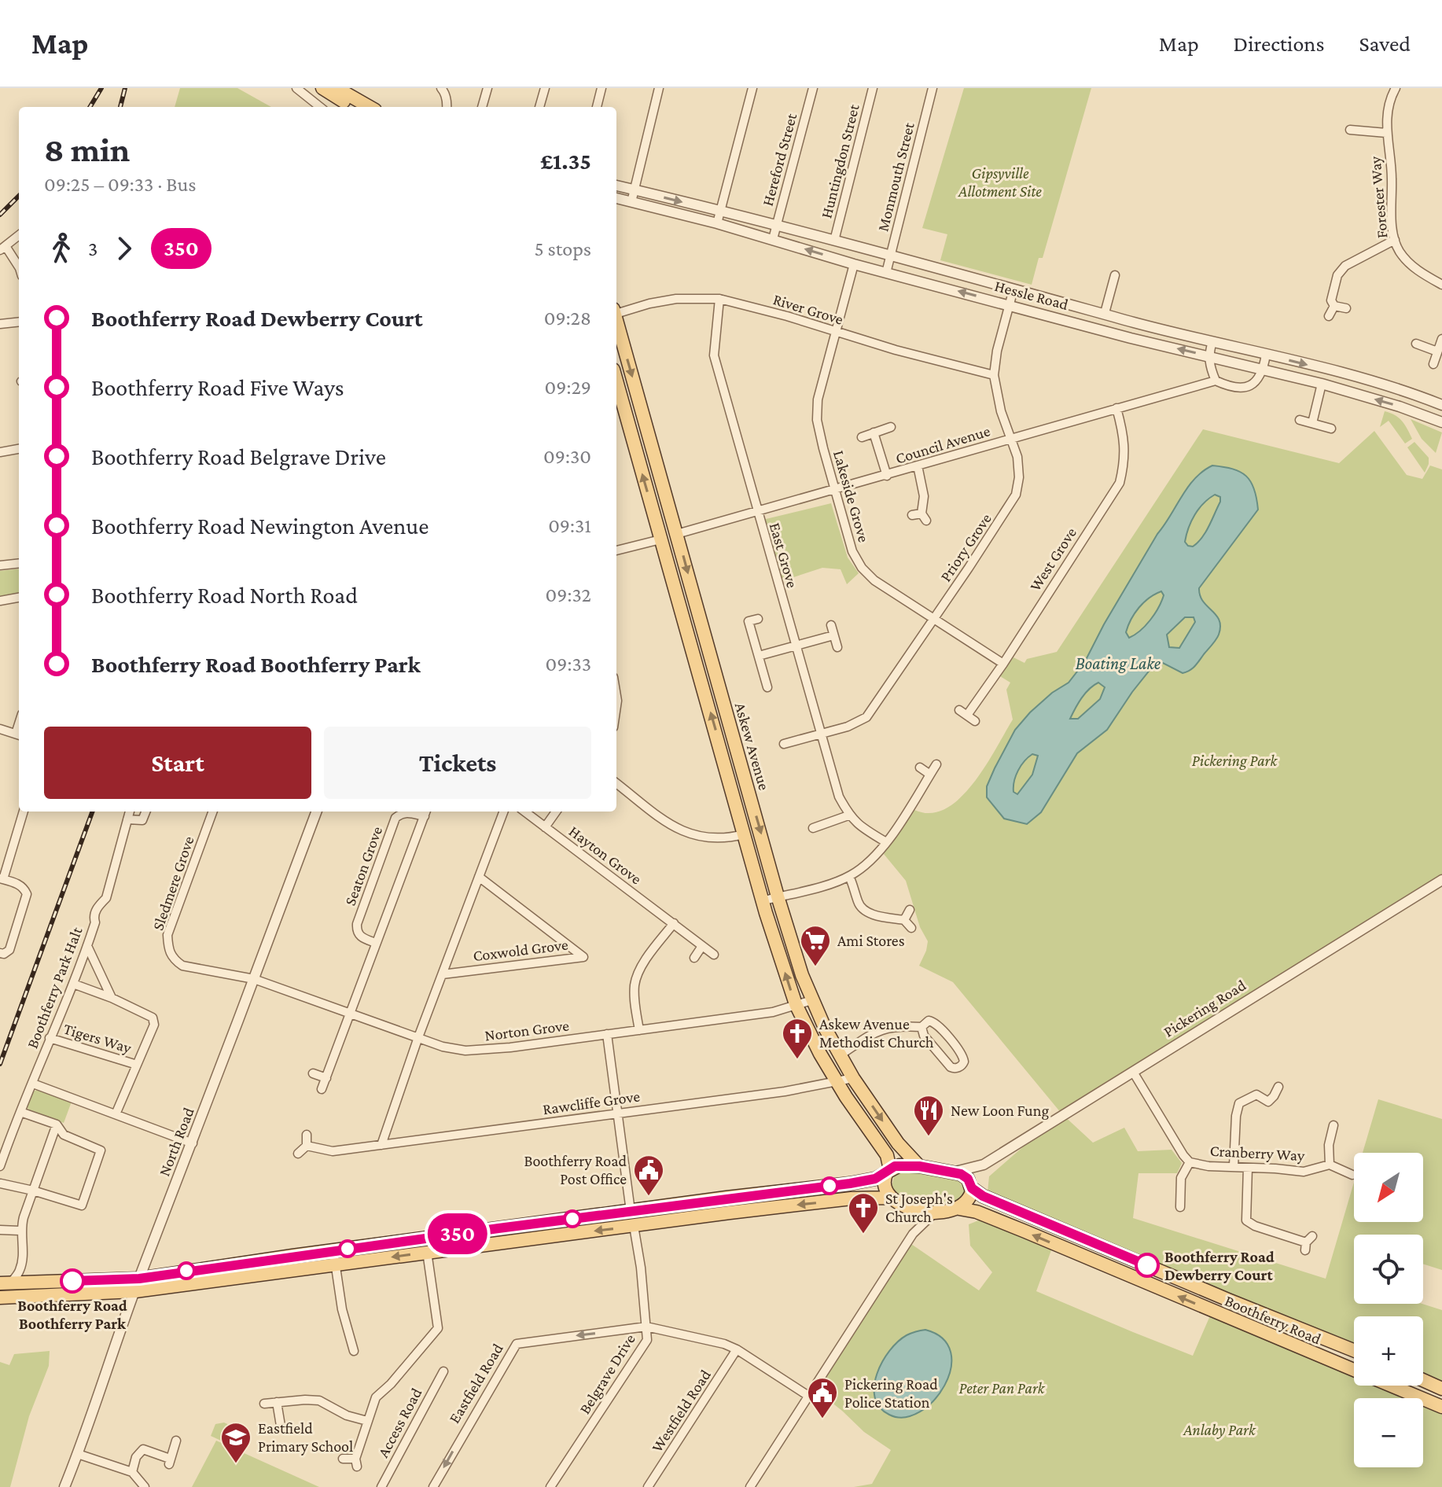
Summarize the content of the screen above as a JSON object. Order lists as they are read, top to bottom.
{
  "streets": {
    "main road": ["Askew Avenue", "Boothferry Road"],
    "street": [
      "Hereford Street",
      "Huntingdon Street",
      "Monmouth Street",
      "Forester Way",
      "Hessle Road",
      "River Grove",
      "Council Avenue",
      "Lakeside Grove",
      "Priory Grove",
      "East Grove",
      "West Grove",
      "Hayton Grove",
      "Seaton Grove",
      "Sledmere Grove",
      "Coxwold Grove",
      "Boothferry Park Halt",
      "Pickering Road",
      "Norton Grove",
      "Tigers Way",
      "Rawcliffe Grove",
      "North Road",
      "Cranberry Way",
      "Belgrave Drive",
      "Eastfield Road",
      "Westfield Road",
      "Access Road"
    ]
  },
  "crossings": [
    ["Hereford Street", "Hessle Road"],
    ["Huntingdon Street", "Hessle Road"],
    ["Monmouth Street", "Hessle Road"],
    ["Hessle Road", "Council Avenue"],
    ["Hessle Road", "Lakeside Grove"],
    ["Hessle Road", "Priory Grove"],
    ["River Grove", "Lakeside Grove"],
    ["River Grove", "Priory Grove"],
    ["River Grove", "East Grove"],
    ["Council Avenue", "Lakeside Grove"],
    ["Council Avenue", "Priory Grove"],
    ["Council Avenue", "East Grove"],
    ["Council Avenue", "West Grove"],
    ["Council Avenue", "Askew Avenue"],
    ["Lakeside Grove", "Priory Grove"],
    ["Lakeside Grove", "West Grove"],
    ["Priory Grove", "East Grove"],
    ["Askew Avenue", "Norton Grove"],
    ["Askew Avenue", "Rawcliffe Grove"],
    ["Seaton Grove", "Norton Grove"],
    ["Sledmere Grove", "Norton Grove"],
    ["Sledmere Grove", "North Road"],
    ["Coxwold Grove", "Norton Grove"],
    ["Coxwold Grove", "Rawcliffe Grove"],
    ["Boothferry Park Halt", "Tigers Way"],
    ["Pickering Road", "Cranberry Way"],
    ["Pickering Road", "Boothferry Road"],
    ["Norton Grove", "North Road"],
    ["Belgrave Drive", "Eastfield Road"]
  ],
  "one_way": ["Eastfield Road"],
  "water": ["Boating Lake"],
  "parks": [
    "Gipsyville Allotment Site",
    "Pickering Park",
    "Peter Pan Park",
    "Anlaby Park"
  ],
  "places": {
    "supermarket": ["Ami Stores"],
    "church": ["Askew Avenue Methodist Church", "St Joseph's Church"],
    "restaurant": ["New Loon Fung"],
    "public building": ["Boothferry Road Post Office", "Pickering Road Police Station"],
    "other": ["Boothferry Road Dewberry Court", "Boothferry Road Boothferry Park"],
    "school or university": ["Eastfield Primary School"]
  },
  "lines": ["bus line 350"],
  "north": "bottom left",
  "page": {
    "header": "Map",
    "nav": ["Map", "Directions", "Saved"],
    "on_map": "350",
    "heading": ["8 min", "09:25 – 09:33 · Bus", "£1.35"],
    "legs": ["3", "350", "5 stops"],
    "list": [
      {
        "name": "Boothferry Road Dewberry Court",
        "value": "09:28"
      },
      {
        "name": "Boothferry Road Five Ways",
        "value": "09:29"
      },
      {
        "name": "Boothferry Road Belgrave Drive",
        "value": "09:30"
      },
      {
        "name": "Boothferry Road Newington Avenue",
        "value": "09:31"
      },
      {
        "name": "Boothferry Road North Road",
        "value": "09:32"
      },
      {
        "name": "Boothferry Road Boothferry Park",
        "value": "09:33"
      }
    ],
    "buttons": ["Start", "Tickets"],
    "map_buttons": ["+", "−"]
  }
}
